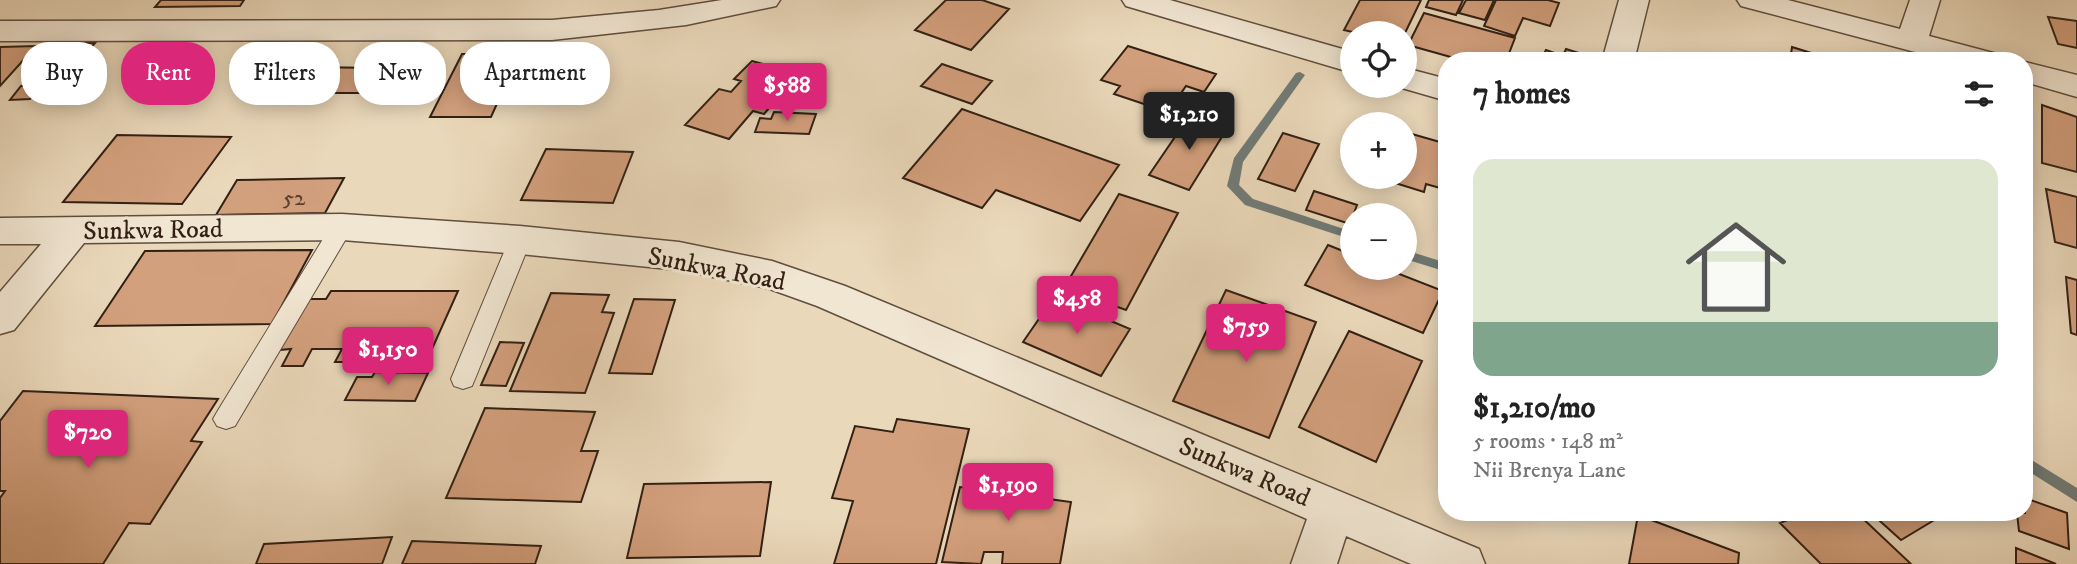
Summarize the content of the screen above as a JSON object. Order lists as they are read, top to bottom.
{
  "streets": {
    "street": ["Sunkwa Road"]
  },
  "house_numbers": ["52"],
  "page": {
    "map_buttons": ["+", "−"],
    "chip": [
      "Buy",
      "Rent",
      "Filters",
      "New",
      "Apartment"
    ],
    "heading": "7 homes",
    "price": [
      "$588",
      "$1,210",
      "$458",
      "$759",
      "$1,150",
      "$720",
      "$1,190"
    ],
    "list": [
      {
        "name": "$1,210/mo",
        "note": "5 rooms · 148 m² · Nii Brenya Lane"
      }
    ]
  }
}
